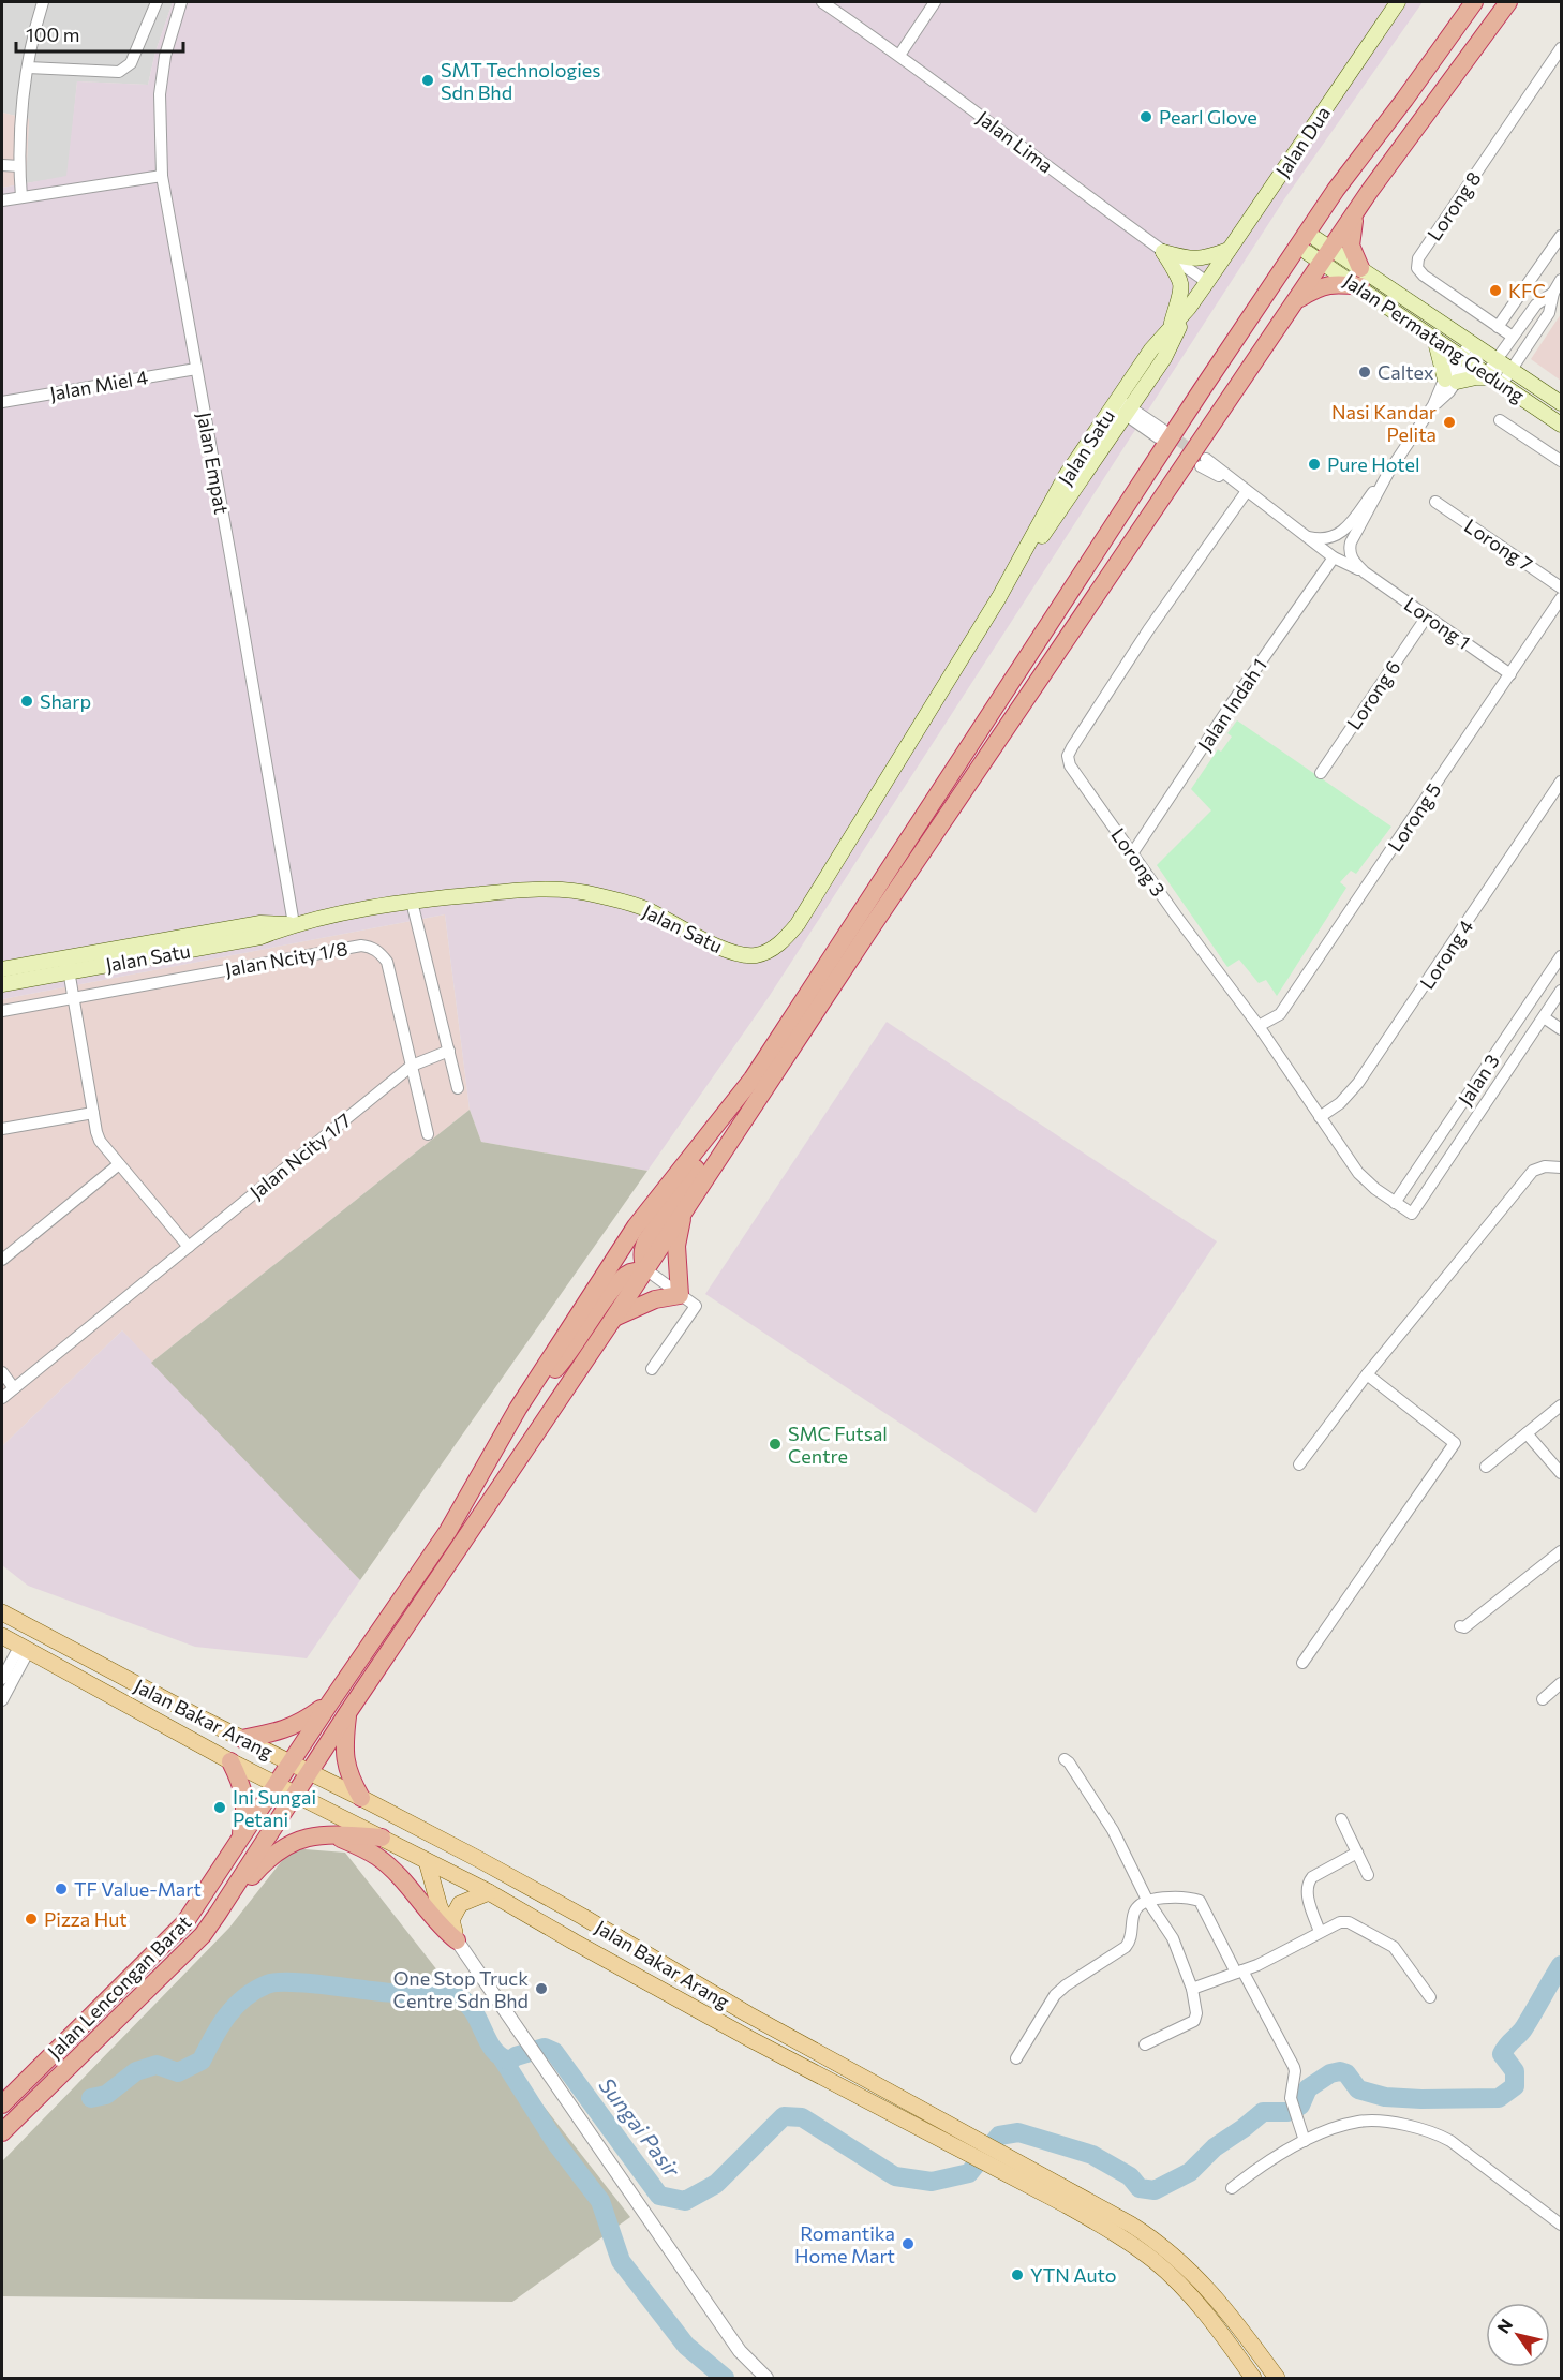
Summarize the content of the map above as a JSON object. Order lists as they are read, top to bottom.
{
  "streets": {
    "highway": ["Jalan Lencongan Barat"],
    "main road": [
      "Jalan Dua",
      "Jalan Permatang Gedung",
      "Jalan Satu",
      "Jalan Bakar Arang"
    ],
    "street": [
      "Jalan Lima",
      "Lorong 8",
      "Jalan Miel 4",
      "Jalan Empat",
      "Lorong 7",
      "Lorong 1",
      "Lorong 6",
      "Jalan Indah 1",
      "Lorong 5",
      "Lorong 3",
      "Lorong 4",
      "Jalan Ncity 1/8",
      "Jalan 3",
      "Jalan Ncity 1/7"
    ]
  },
  "crossings": [
    ["Jalan Lima", "Jalan Dua"],
    ["Jalan Lima", "Jalan Satu"],
    ["Jalan Dua", "Jalan Satu"],
    ["Jalan Permatang Gedung", "Jalan Lencongan Barat"],
    ["Jalan Miel 4", "Jalan Empat"],
    ["Jalan Satu", "Jalan Empat"],
    ["Lorong 1", "Lorong 6"],
    ["Lorong 1", "Jalan Indah 1"],
    ["Lorong 1", "Lorong 5"],
    ["Jalan Indah 1", "Lorong 3"],
    ["Lorong 5", "Lorong 3"],
    ["Lorong 3", "Lorong 4"],
    ["Lorong 3", "Jalan 3"],
    ["Jalan Ncity 1/8", "Jalan Ncity 1/7"],
    ["Jalan Bakar Arang", "Jalan Lencongan Barat"]
  ],
  "water": ["Sungai Pasir"],
  "places": [
    "SMT Technologies Sdn Bhd",
    "Pearl Glove",
    "KFC",
    "Caltex",
    "Nasi Kandar Pelita",
    "Pure Hotel",
    "Sharp",
    "SMC Futsal Centre",
    "Ini Sungai Petani",
    "TF Value-Mart",
    "Pizza Hut",
    "One Stop Truck Centre Sdn Bhd",
    "Romantika Home Mart",
    "YTN Auto"
  ],
  "scale_bar": "100 m",
  "north": "top left"
}
